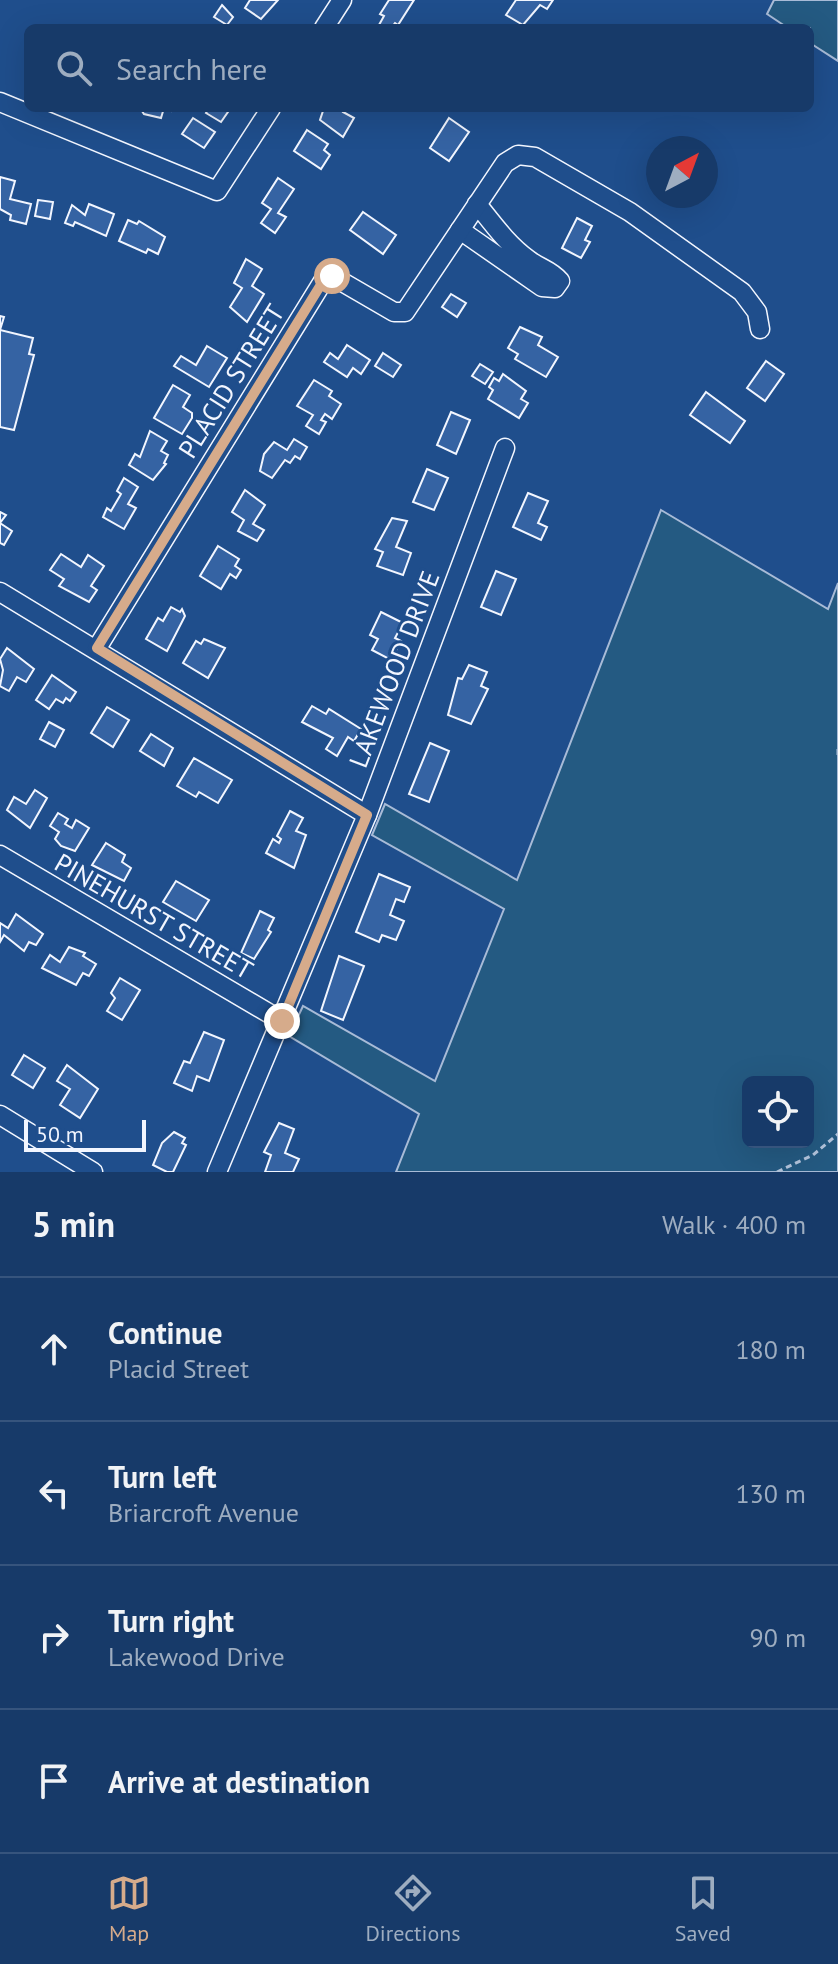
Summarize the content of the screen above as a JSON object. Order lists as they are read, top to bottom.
{
  "streets": {
    "street": ["PLACID STREET", "LAKEWOOD DRIVE", "PINEHURST STREET"]
  },
  "crossings": [
    ["LAKEWOOD DRIVE", "PINEHURST STREET"]
  ],
  "scale_bar": "50 m",
  "north": "top right",
  "page": {
    "search": "Search here",
    "scale": "50 m",
    "heading": ["5 min", "Walk · 400 m"],
    "list": [
      ["Continue", "Placid Street", "180 m"],
      ["Turn left", "Briarcroft Avenue", "130 m"],
      ["Turn right", "Lakewood Drive", "90 m"],
      "Arrive at destination"
    ],
    "nav": ["Map", "Directions", "Saved"]
  }
}
